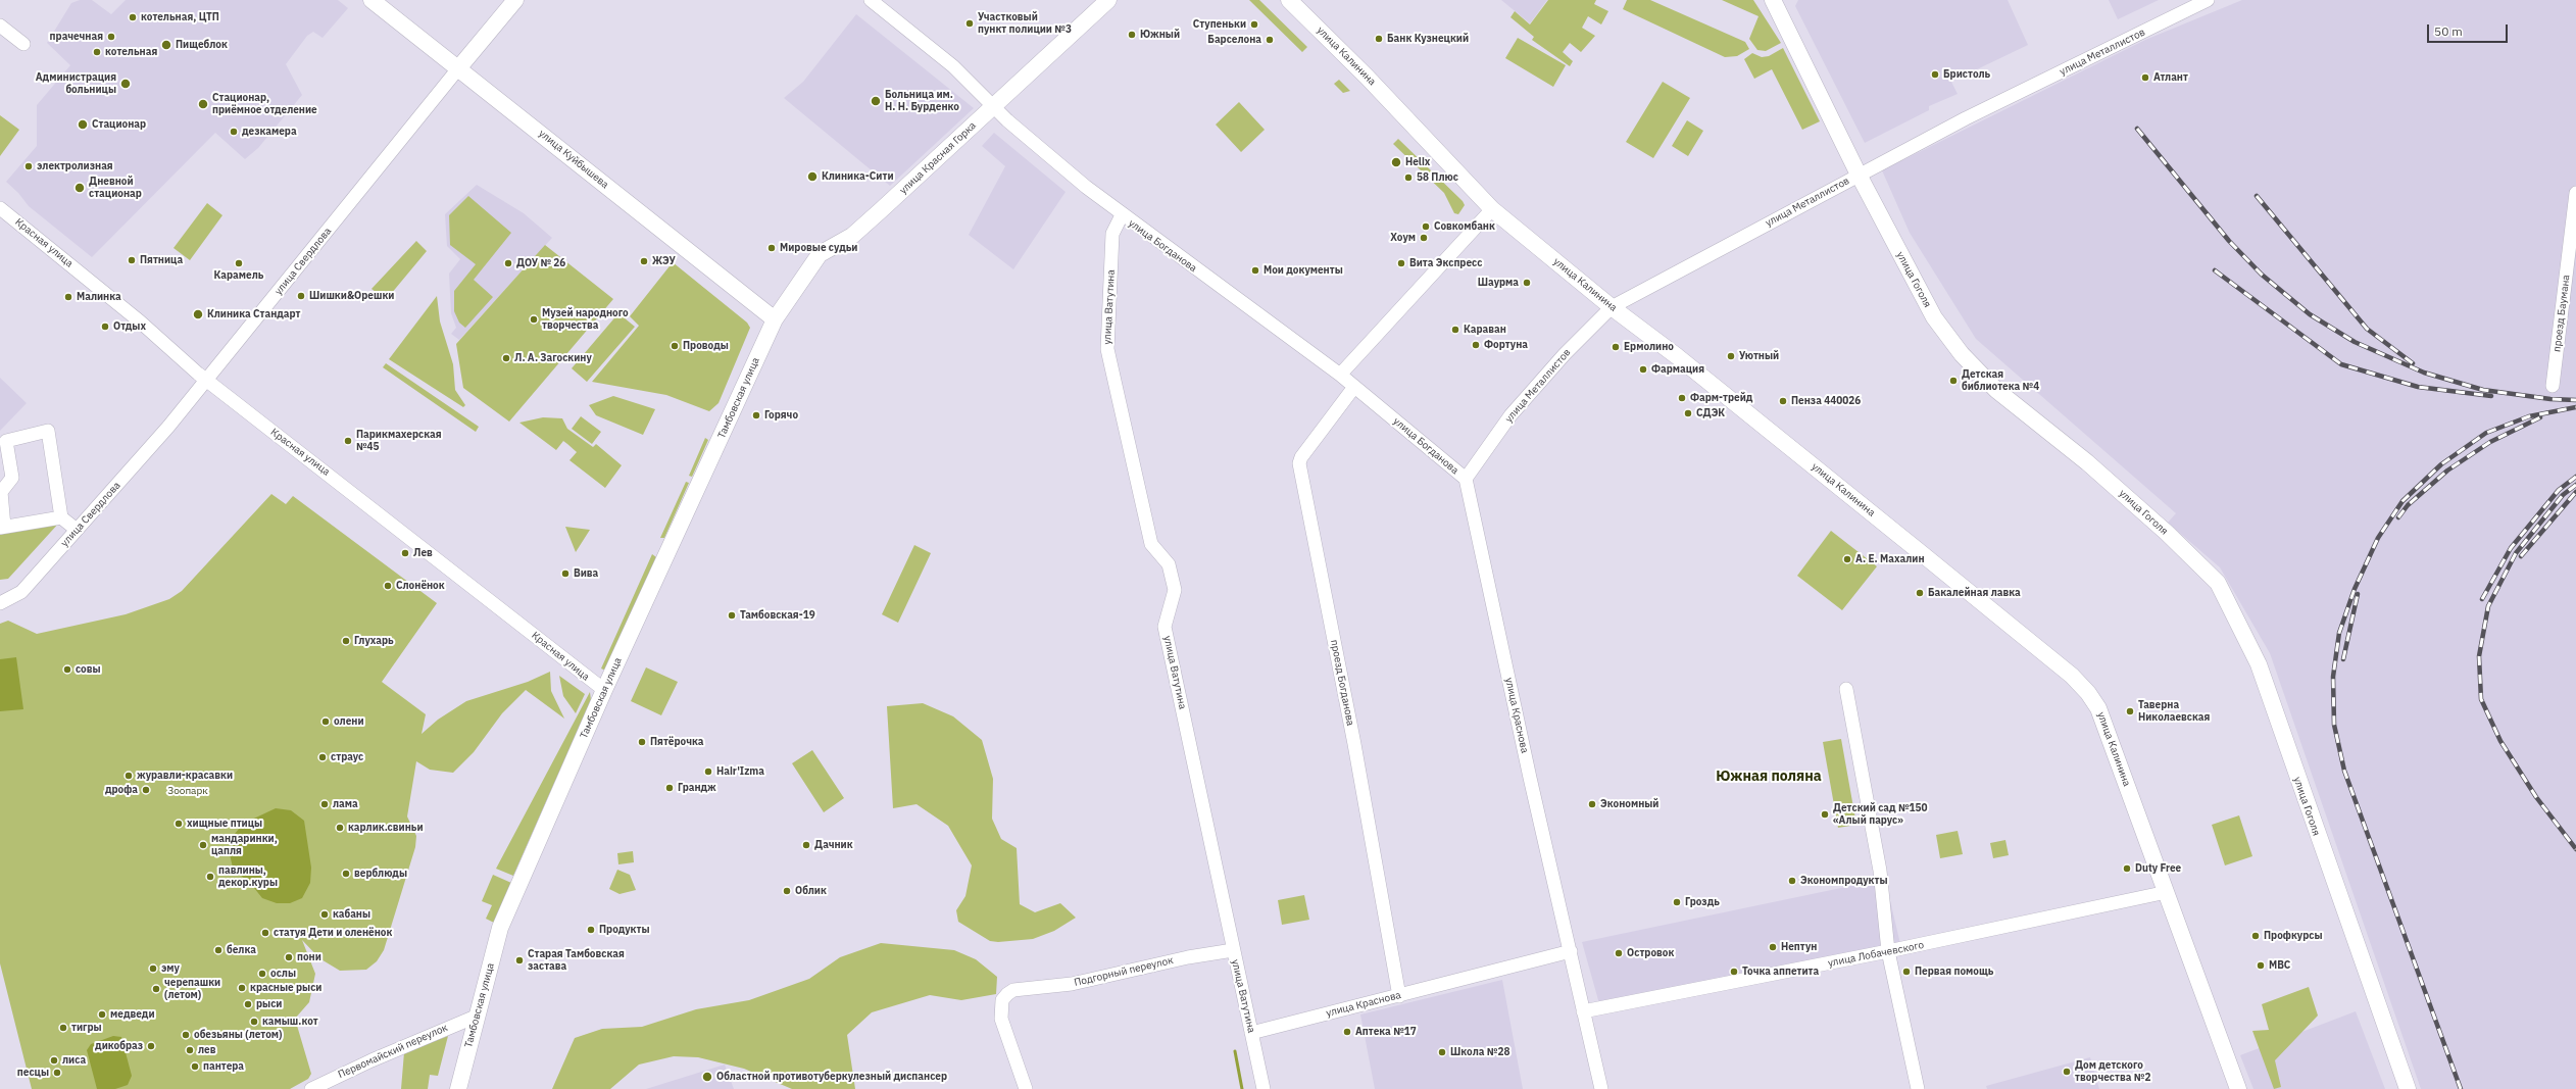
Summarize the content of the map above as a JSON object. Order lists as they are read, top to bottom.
{
  "streets": {
    "main road": [
      "улица Калинина",
      "улица Красная Горка",
      "улица Куйбышева",
      "улица Свердлова",
      "улица Гоголя",
      "Тамбовская улица"
    ],
    "street": [
      "улица Металлистов",
      "Красная улица",
      "улица Богданова",
      "улица Ватутина",
      "проезд Баумана",
      "проезд Богданова",
      "улица Краснова",
      "улица Лобачевского",
      "Подгорный переулок",
      "Первомайский переулок"
    ]
  },
  "crossings": [
    ["улица Металлистов", "улица Калинина"],
    ["улица Металлистов", "улица Богданова"],
    ["улица Металлистов", "улица Гоголя"],
    ["улица Металлистов", "улица Краснова"],
    ["улица Калинина", "улица Лобачевского"],
    ["улица Красная Горка", "улица Куйбышева"],
    ["улица Красная Горка", "улица Богданова"],
    ["улица Красная Горка", "Тамбовская улица"],
    ["улица Куйбышева", "улица Свердлова"],
    ["улица Куйбышева", "Тамбовская улица"],
    ["Красная улица", "улица Свердлова"],
    ["Красная улица", "Тамбовская улица"],
    ["улица Богданова", "улица Ватутина"],
    ["улица Богданова", "проезд Богданова"],
    ["улица Богданова", "улица Краснова"],
    ["улица Ватутина", "улица Краснова"],
    ["улица Ватутина", "Подгорный переулок"],
    ["Тамбовская улица", "Первомайский переулок"],
    ["проезд Богданова", "улица Краснова"],
    ["улица Краснова", "улица Лобачевского"]
  ],
  "districts": ["Южная поляна"],
  "parks": ["Зоопарк"],
  "places": [
    "котельная, ЦТП",
    "Участковый пункт полиции №3",
    "Ступеньки",
    "Южный",
    "прачечная",
    "Банк Кузнецкий",
    "Барселона",
    "Пищеблок",
    "котельная",
    "Бристоль",
    "Атлант",
    "Администрация больницы",
    "Больница им. Н. Н. Бурденко",
    "Стационар, приёмное отделение",
    "Стационар",
    "дезкамера",
    "Helix",
    "электролизная",
    "Клиника-Сити",
    "58 Плюс",
    "Дневной стационар",
    "Совкомбанк",
    "Хоум",
    "Мировые судьи",
    "Пятница",
    "ЖЭУ",
    "Карамель",
    "ДОУ № 26",
    "Вита Экспресс",
    "Мои документы",
    "Шаурма",
    "Шишки&Орешки",
    "Малинка",
    "Клиника Стандарт",
    "Музей народного творчества",
    "Отдых",
    "Караван",
    "Фортуна",
    "Проводы",
    "Ермолино",
    "Уютный",
    "Л. А. Загоскину",
    "Фармация",
    "Детская библиотека №4",
    "Фарм-трейд",
    "Пенза 440026",
    "СДЭК",
    "Горячо",
    "Парикмахерская №45",
    "Лев",
    "А. Е. Махалин",
    "Вива",
    "Слонёнок",
    "Бакалейная лавка",
    "Тамбовская-19",
    "Глухарь",
    "совы",
    "Таверна Николаевская",
    "олени",
    "Пятёрочка",
    "страус",
    "Hair'Izma",
    "журавли-красавки",
    "Грандж",
    "дрофа",
    "лама",
    "Экономный",
    "Детский сад №150 «Алый парус»",
    "хищные птицы",
    "карлик.свиньи",
    "мандаринки, цапля",
    "Дачник",
    "Duty Free",
    "верблюды",
    "павлины, декор.куры",
    "Экономпродукты",
    "Облик",
    "Гроздь",
    "кабаны",
    "Продукты",
    "статуя Дети и оленёнок",
    "Профкурсы",
    "Нептун",
    "белка",
    "Островок",
    "пони",
    "Старая Тамбовская застава",
    "МВС",
    "эму",
    "Точка аппетита",
    "Первая помощь",
    "ослы",
    "красные рыси",
    "черепашки (летом)",
    "рыси",
    "медведи",
    "камыш.кот",
    "тигры",
    "Аптека №17",
    "обезьяны (летом)",
    "дикобраз",
    "лев",
    "Школа №28",
    "лиса",
    "пантера",
    "Дом детского творчества №2",
    "песцы",
    "Областной противотуберкулезный диспансер"
  ],
  "scale_bar": "50 m"
}
